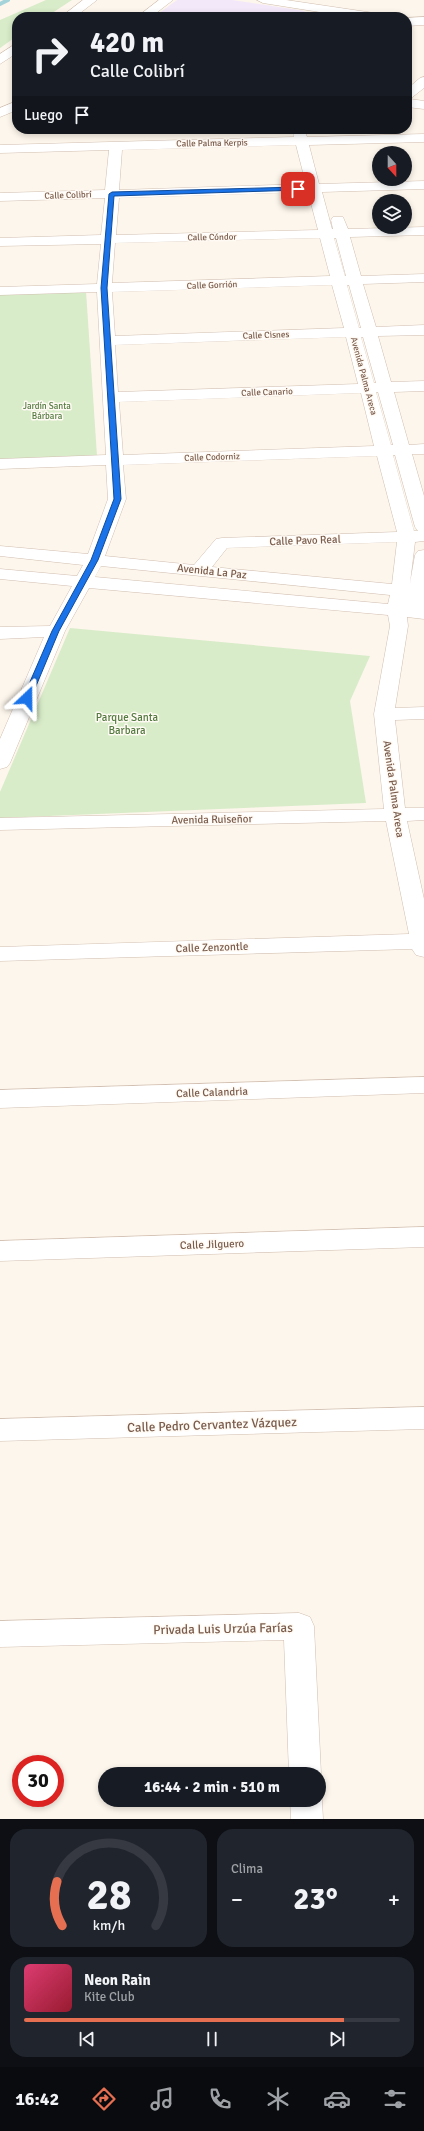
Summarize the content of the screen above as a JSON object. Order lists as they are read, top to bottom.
{
  "streets": {
    "street": [
      "Calle Palma Kerpis",
      "Calle Colibrí",
      "Calle Cóndor",
      "Calle Gorrión",
      "Calle Cisnes",
      "Avenida Palma Areca",
      "Calle Canario",
      "Calle Codorniz",
      "Calle Pavo Real",
      "Avenida La Paz",
      "Avenida Ruiseñor",
      "Calle Zenzontle",
      "Calle Calandria",
      "Calle Jilguero",
      "Calle Pedro Cervantez Vázquez",
      "Privada Luis Urzúa Farías"
    ]
  },
  "crossings": [
    ["Calle Palma Kerpis", "Avenida Palma Areca"],
    ["Calle Colibrí", "Avenida Palma Areca"],
    ["Calle Cóndor", "Avenida Palma Areca"],
    ["Calle Gorrión", "Avenida Palma Areca"],
    ["Calle Cisnes", "Avenida Palma Areca"],
    ["Avenida Palma Areca", "Calle Canario"],
    ["Avenida Palma Areca", "Calle Codorniz"],
    ["Avenida Palma Areca", "Calle Pavo Real"],
    ["Avenida Palma Areca", "Avenida La Paz"],
    ["Avenida Palma Areca", "Avenida Ruiseñor"],
    ["Avenida Palma Areca", "Calle Zenzontle"],
    ["Calle Pavo Real", "Avenida La Paz"]
  ],
  "parks": ["Jardín Santa Bárbara", "Parque Santa Barbara"],
  "north": "bottom",
  "page": {
    "turn": ["420 m", "Calle Colibrí"],
    "then": "Luego",
    "limit": "30",
    "trip": "16:44 · 2 min · 510 m",
    "tile": "Clima",
    "heat": ["−", "23°", "+"],
    "song": ["Neon Rain", "Kite Club"],
    "tabs": "16:42",
    "gauge": ["28", "km/h"]
  }
}
